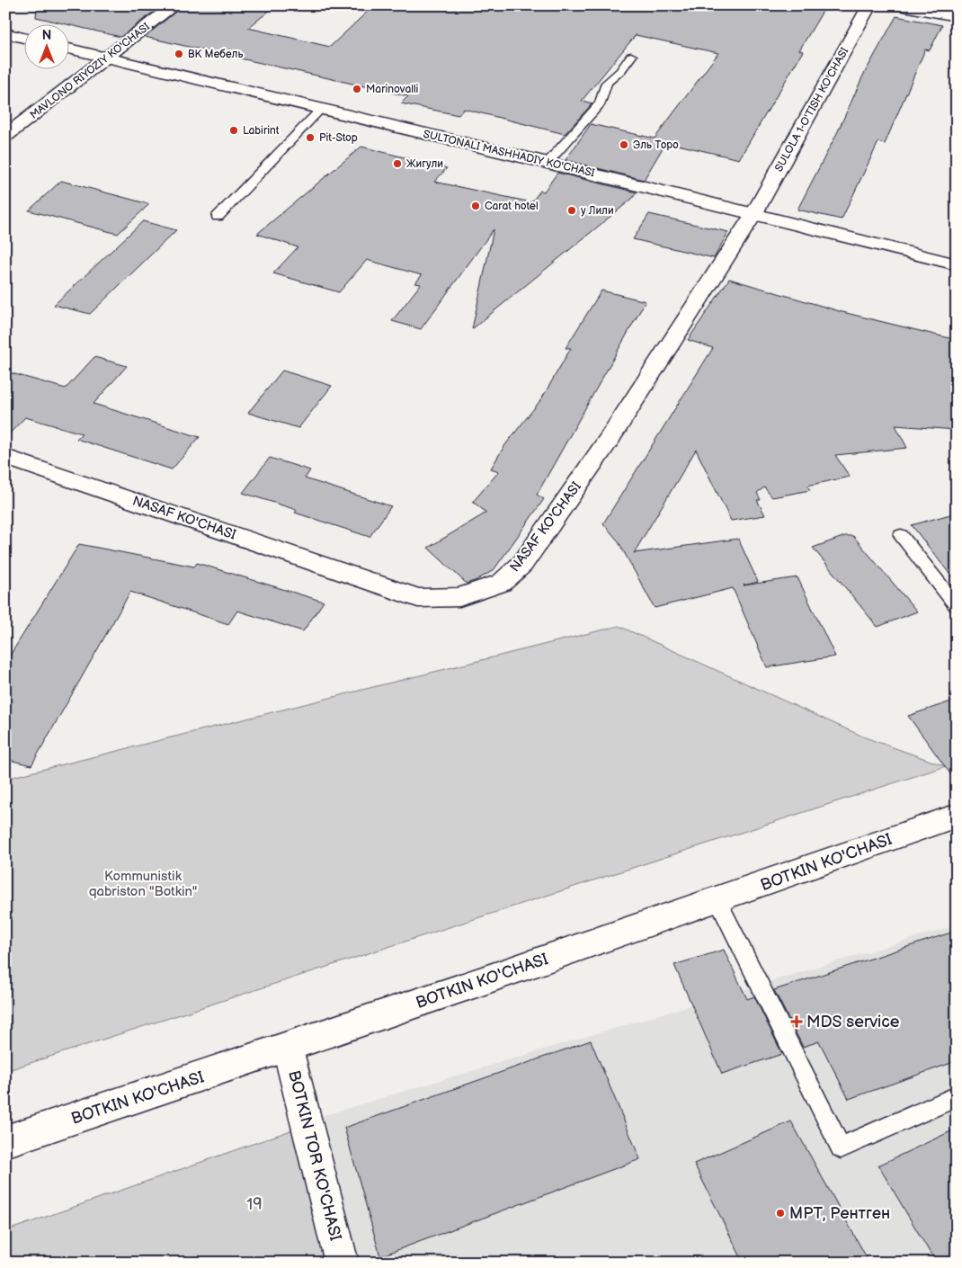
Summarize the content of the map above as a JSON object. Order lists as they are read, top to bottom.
{
  "streets": {
    "street": [
      "MAVLONO RIYOZIY KO'CHASI",
      "SULOLA 1-O'TISH KO'CHASI",
      "SULTONALI MASHHADIY KO'CHASI",
      "NASAF KO'CHASI",
      "BOTKIN KO'CHASI",
      "BOTKIN TOR KO'CHASI"
    ]
  },
  "crossings": [
    ["MAVLONO RIYOZIY KO'CHASI", "SULTONALI MASHHADIY KO'CHASI"],
    ["SULOLA 1-O'TISH KO'CHASI", "SULTONALI MASHHADIY KO'CHASI"],
    ["SULOLA 1-O'TISH KO'CHASI", "NASAF KO'CHASI"],
    ["SULTONALI MASHHADIY KO'CHASI", "NASAF KO'CHASI"],
    ["BOTKIN KO'CHASI", "BOTKIN TOR KO'CHASI"]
  ],
  "parks": ["Kommunistik qabriston \"Botkin\"", "19"],
  "places": {
    "other": [
      "ВК Мебель",
      "Marinovalli",
      "Labirint",
      "Pit-Stop",
      "Эль Торо",
      "Жигули",
      "Carat hotel",
      "у Лили",
      "МРТ, Рентген"
    ],
    "health": ["MDS service"]
  },
  "north": "top"
}
